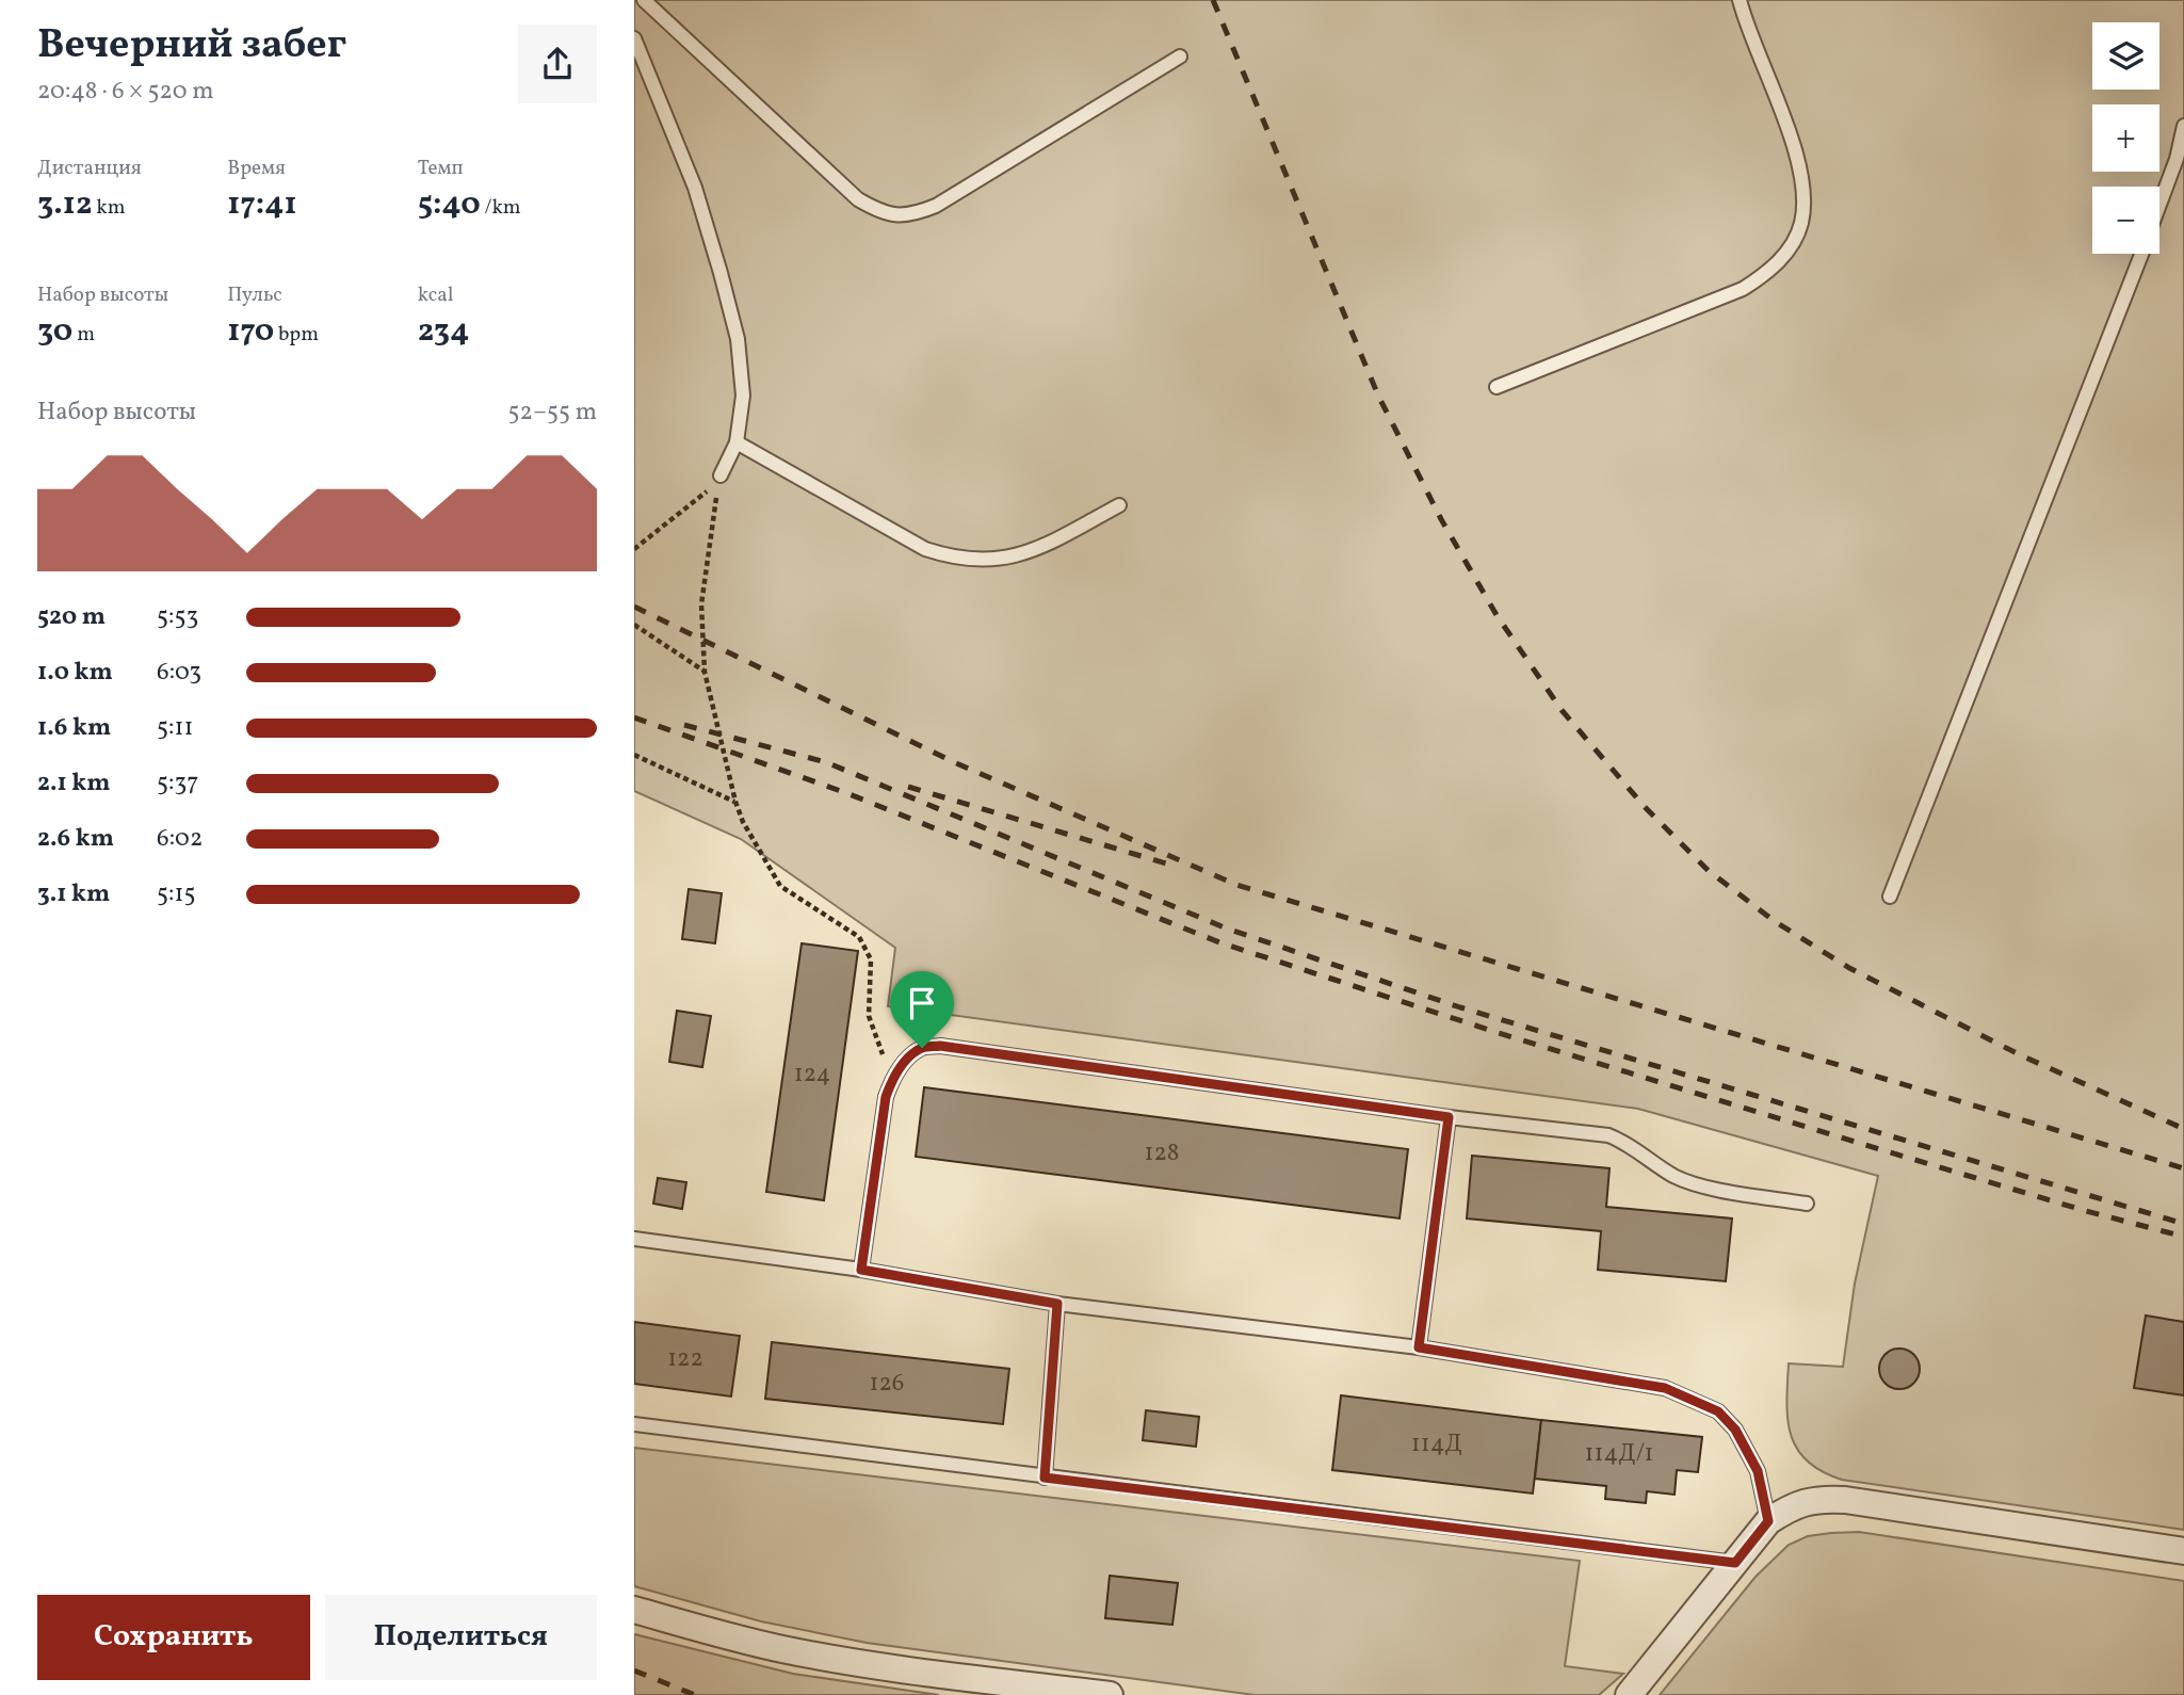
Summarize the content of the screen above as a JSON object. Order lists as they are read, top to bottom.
{
  "house_numbers": [
    "124",
    "128",
    "122",
    "126",
    "114Д",
    "114Д/1"
  ],
  "page": {
    "heading": ["Вечерний забег", "20:48 · 6 × 520 m"],
    "map_buttons": ["+", "−"],
    "stats": [
      ["Дистанция", "3.12 km"],
      ["Время", "17:41"],
      ["Темп", "5:40 /km"],
      ["Набор высоты", "30 m"],
      ["Пульс", "170 bpm"],
      ["kcal", "234"]
    ],
    "chart": ["Набор высоты", "52–55 m"],
    "list": [
      {
        "name": "520 m",
        "note": "5:53"
      },
      {
        "name": "1.0 km",
        "note": "6:03"
      },
      {
        "name": "1.6 km",
        "note": "5:11"
      },
      {
        "name": "2.1 km",
        "note": "5:37"
      },
      {
        "name": "2.6 km",
        "note": "6:02"
      },
      {
        "name": "3.1 km",
        "note": "5:15"
      }
    ],
    "buttons": ["Сохранить", "Поделиться"]
  }
}
